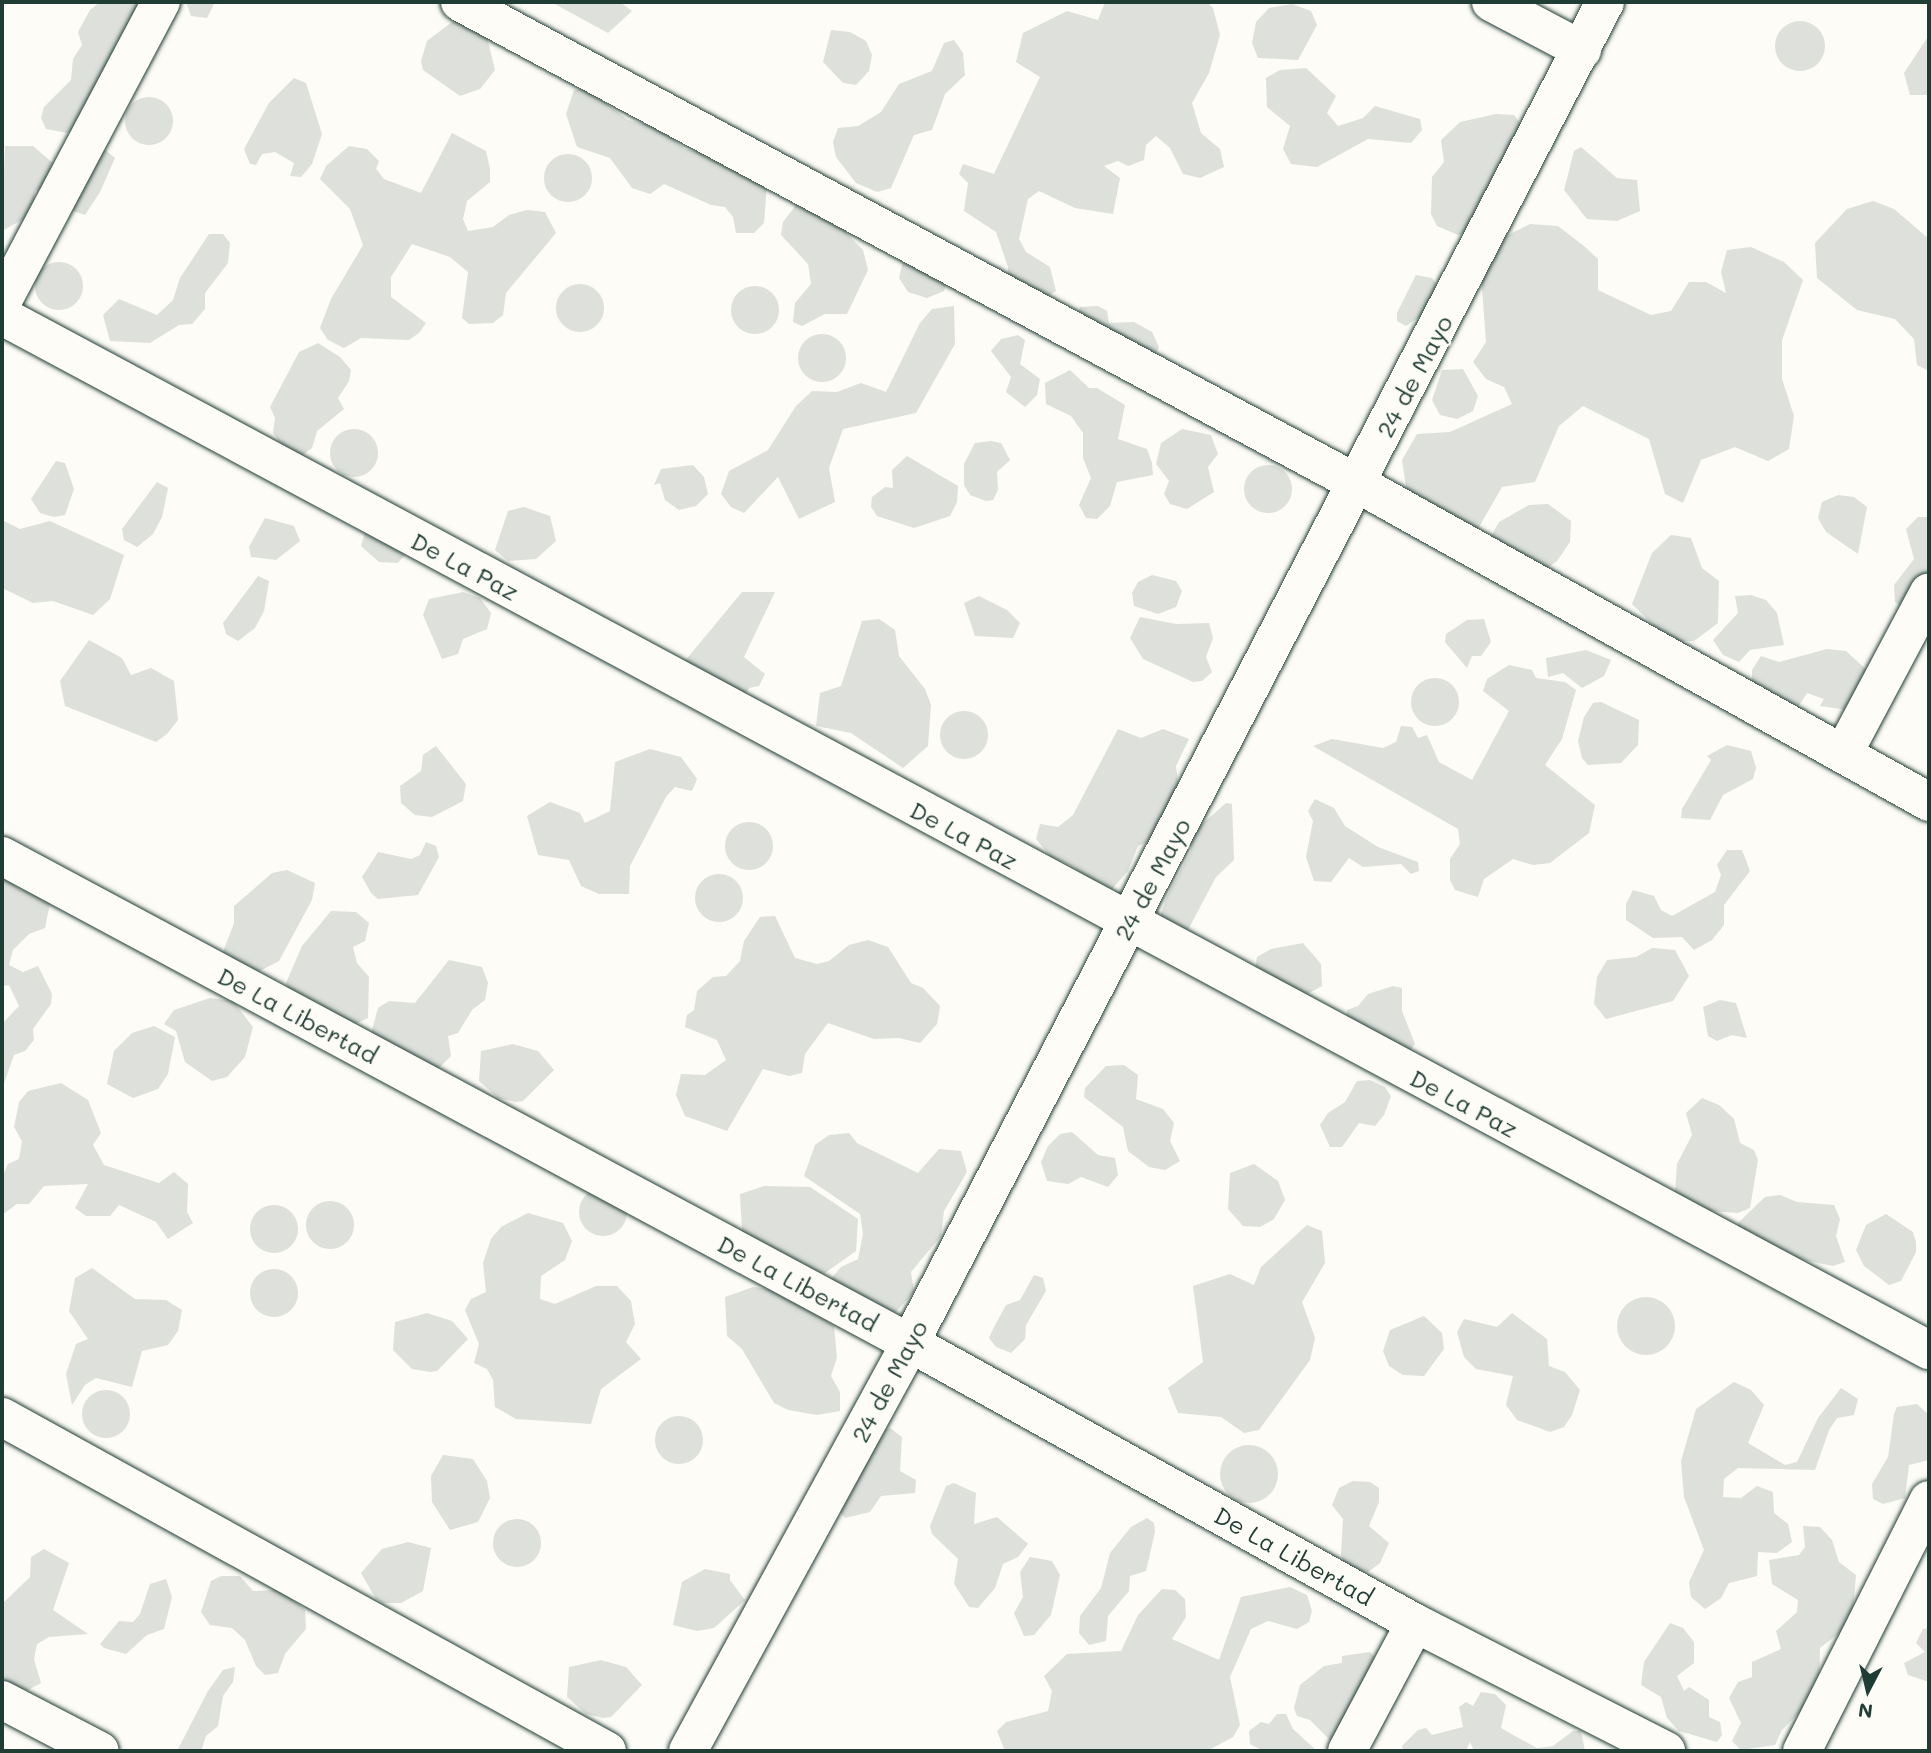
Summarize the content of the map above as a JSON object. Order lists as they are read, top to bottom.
{
  "streets": {
    "street": ["24 de Mayo", "De La Paz", "De La Libertad"]
  },
  "crossings": [
    ["24 de Mayo", "De La Paz"],
    ["24 de Mayo", "De La Libertad"]
  ],
  "north": "bottom"
}
